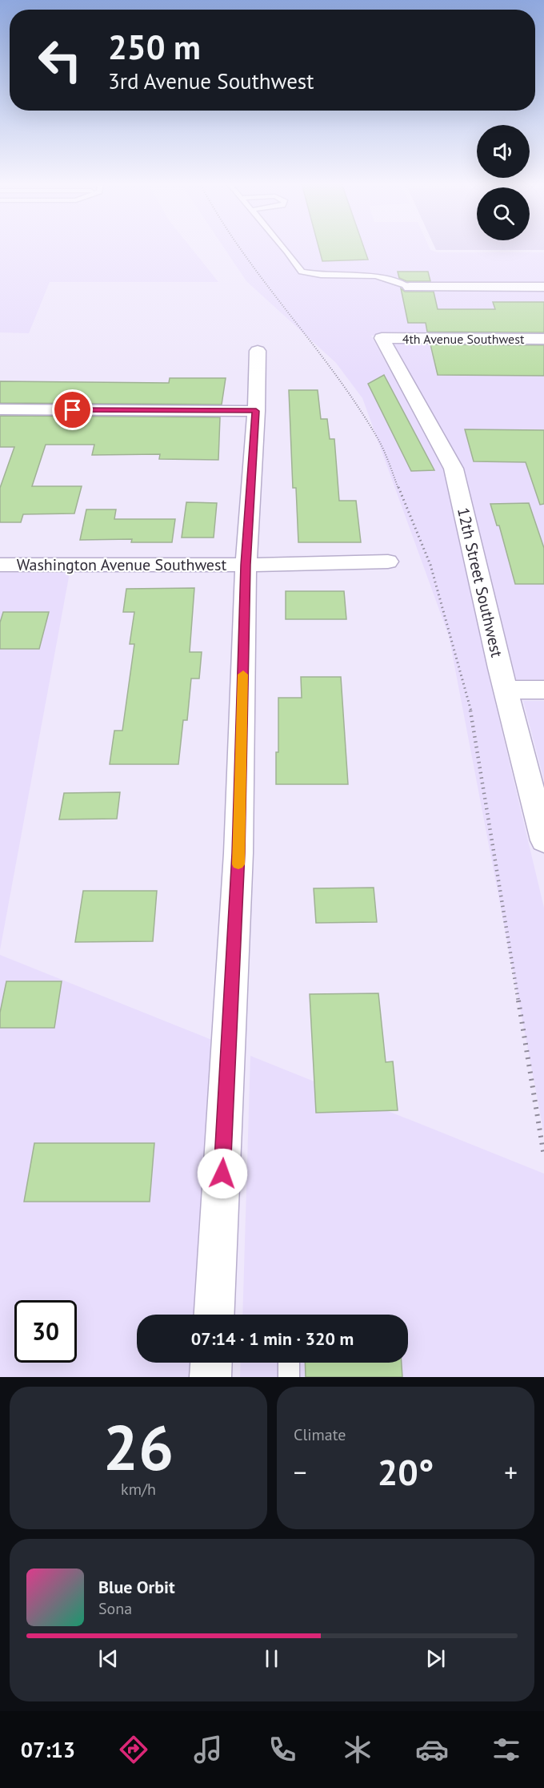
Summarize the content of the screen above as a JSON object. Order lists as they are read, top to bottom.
{
  "streets": {
    "street": ["4th Avenue Southwest", "Washington Avenue Southwest", "12th Street Southwest"]
  },
  "crossings": [
    ["4th Avenue Southwest", "12th Street Southwest"]
  ],
  "page": {
    "turn": ["250 m", "3rd Avenue Southwest"],
    "limit": "30",
    "trip": "07:14 · 1 min · 320 m",
    "tile": [
      ["26", "km/h"],
      "Climate"
    ],
    "heat": ["−", "20°", "+"],
    "song": ["Blue Orbit", "Sona"],
    "tabs": "07:13"
  }
}
